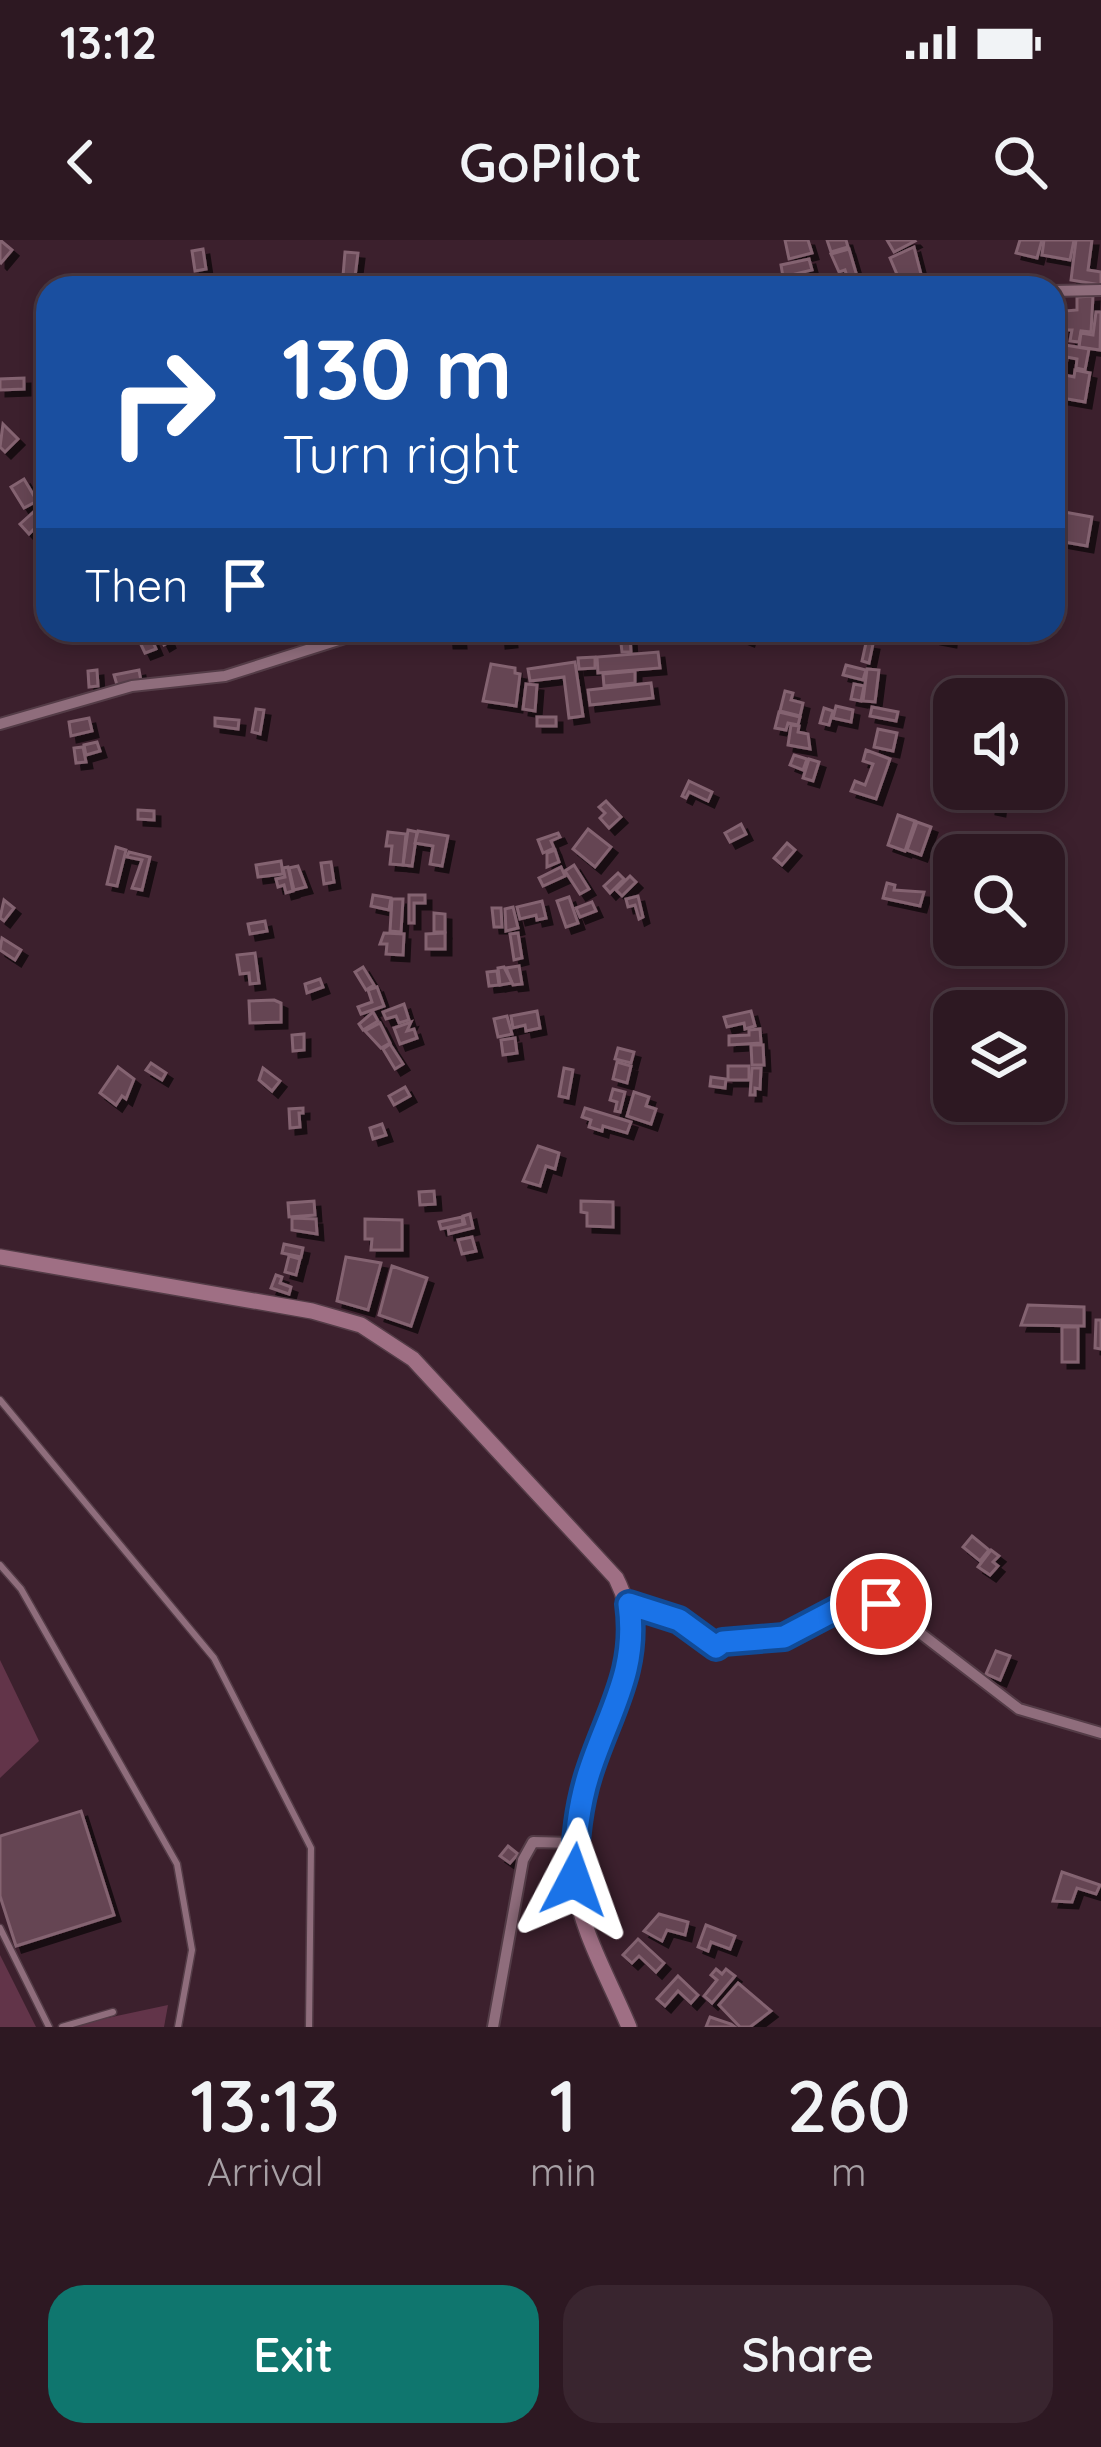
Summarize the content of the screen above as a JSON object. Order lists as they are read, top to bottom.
{
  "page": {
    "status": "13:12",
    "header": "GoPilot",
    "turn": ["130 m", "Turn right"],
    "then": "Then",
    "eta": [
      "13:13",
      "Arrival",
      "1",
      "min",
      "260",
      "m"
    ],
    "buttons": ["Exit", "Share"]
  }
}
